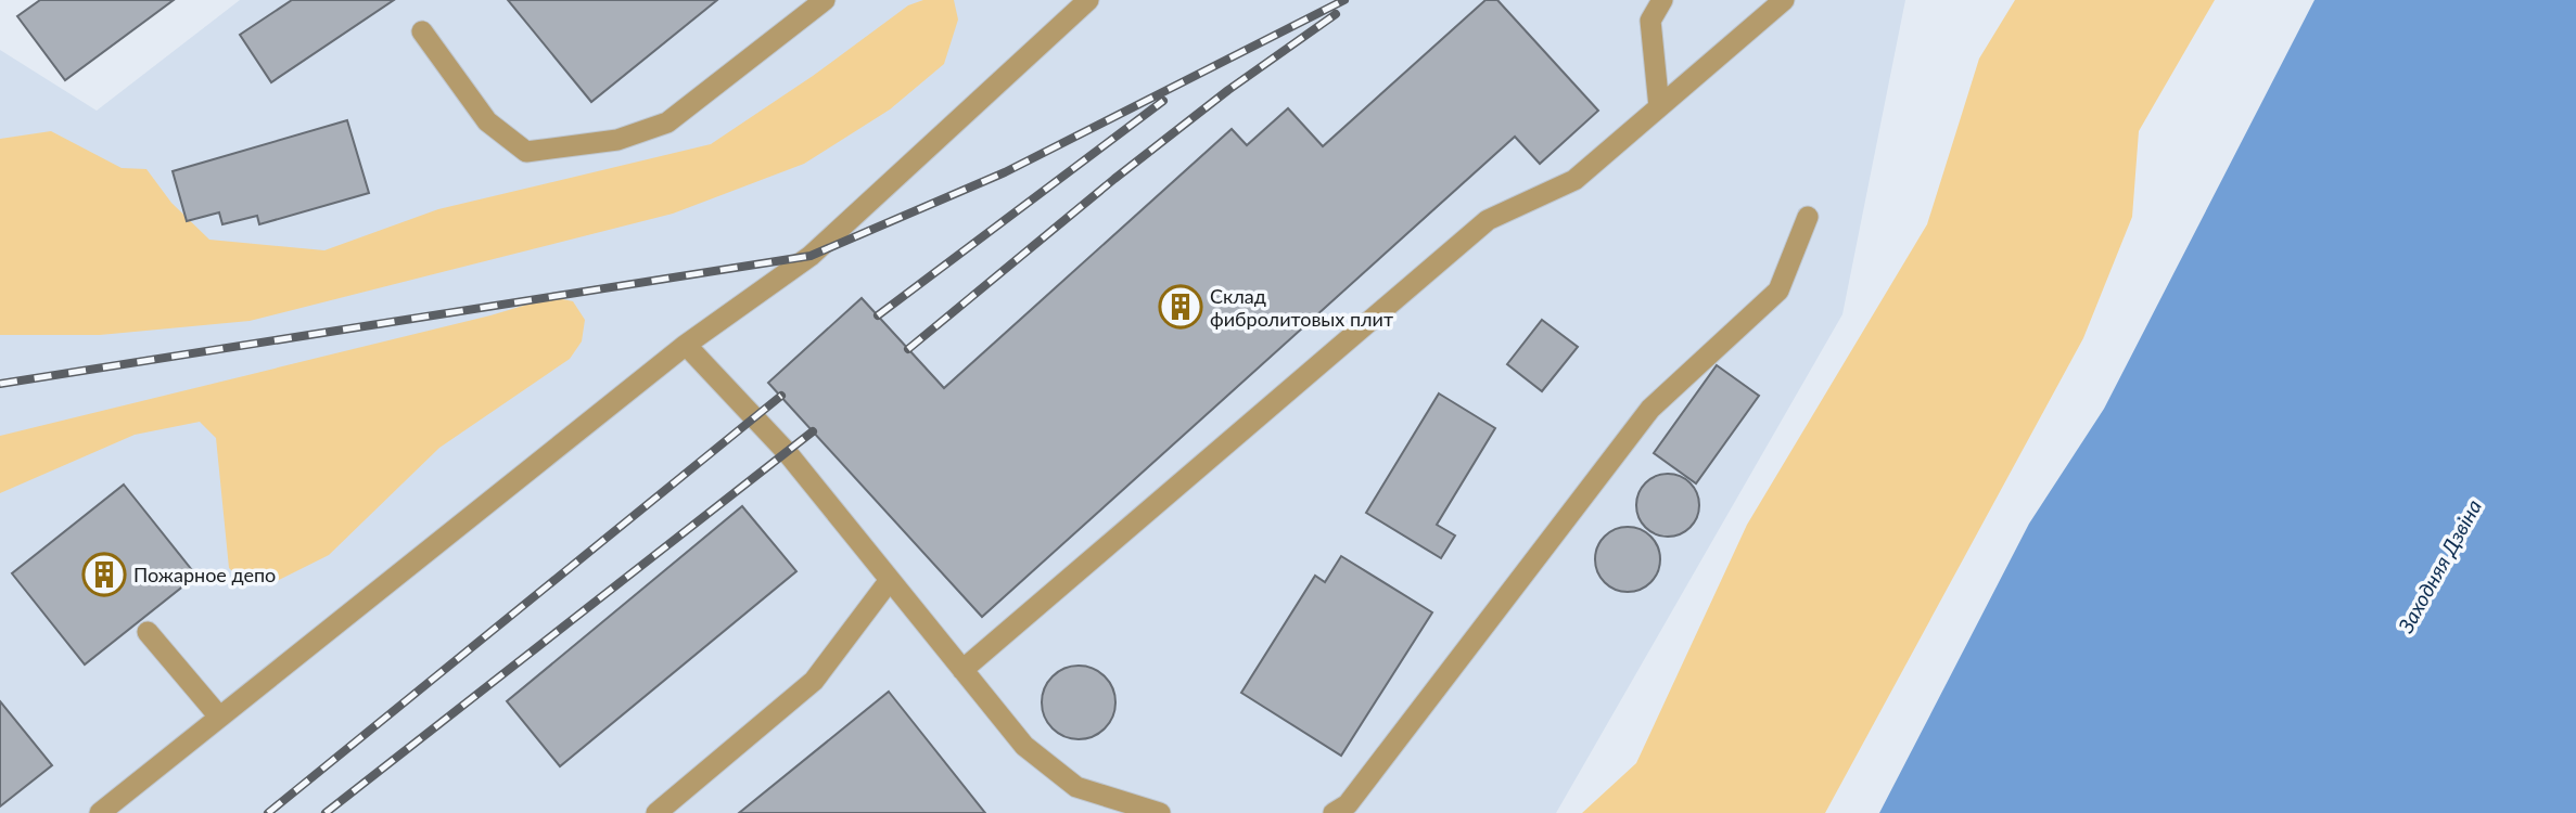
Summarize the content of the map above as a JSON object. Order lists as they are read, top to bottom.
{
  "water": ["Заходняя Дзвіна"],
  "places": {
    "building": ["Склад фибролитовых плит", "Пожарное депо"]
  }
}
